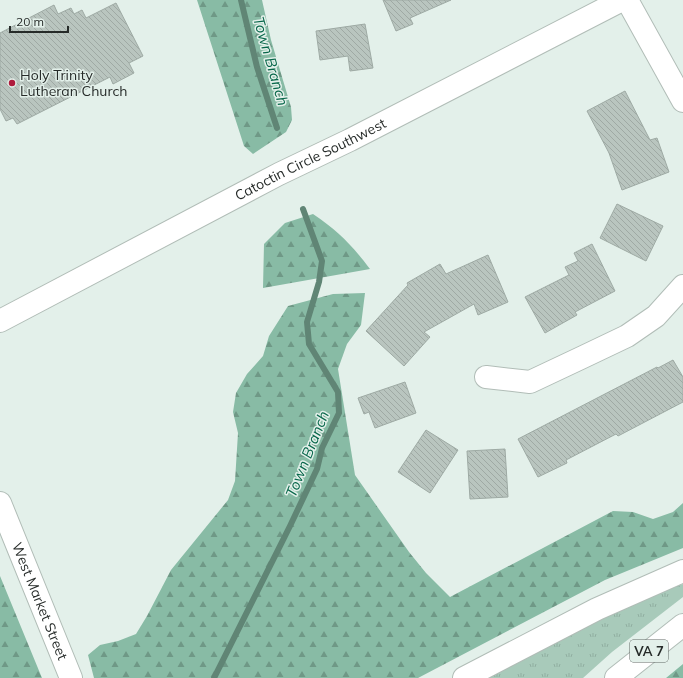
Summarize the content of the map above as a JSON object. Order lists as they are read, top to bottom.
{
  "streets": {
    "main road": ["Catoctin Circle Southwest", "West Market Street", "VA 7"]
  },
  "water": ["Town Branch"],
  "places": ["Holy Trinity Lutheran Church"],
  "scale_bar": "20 m"
}
